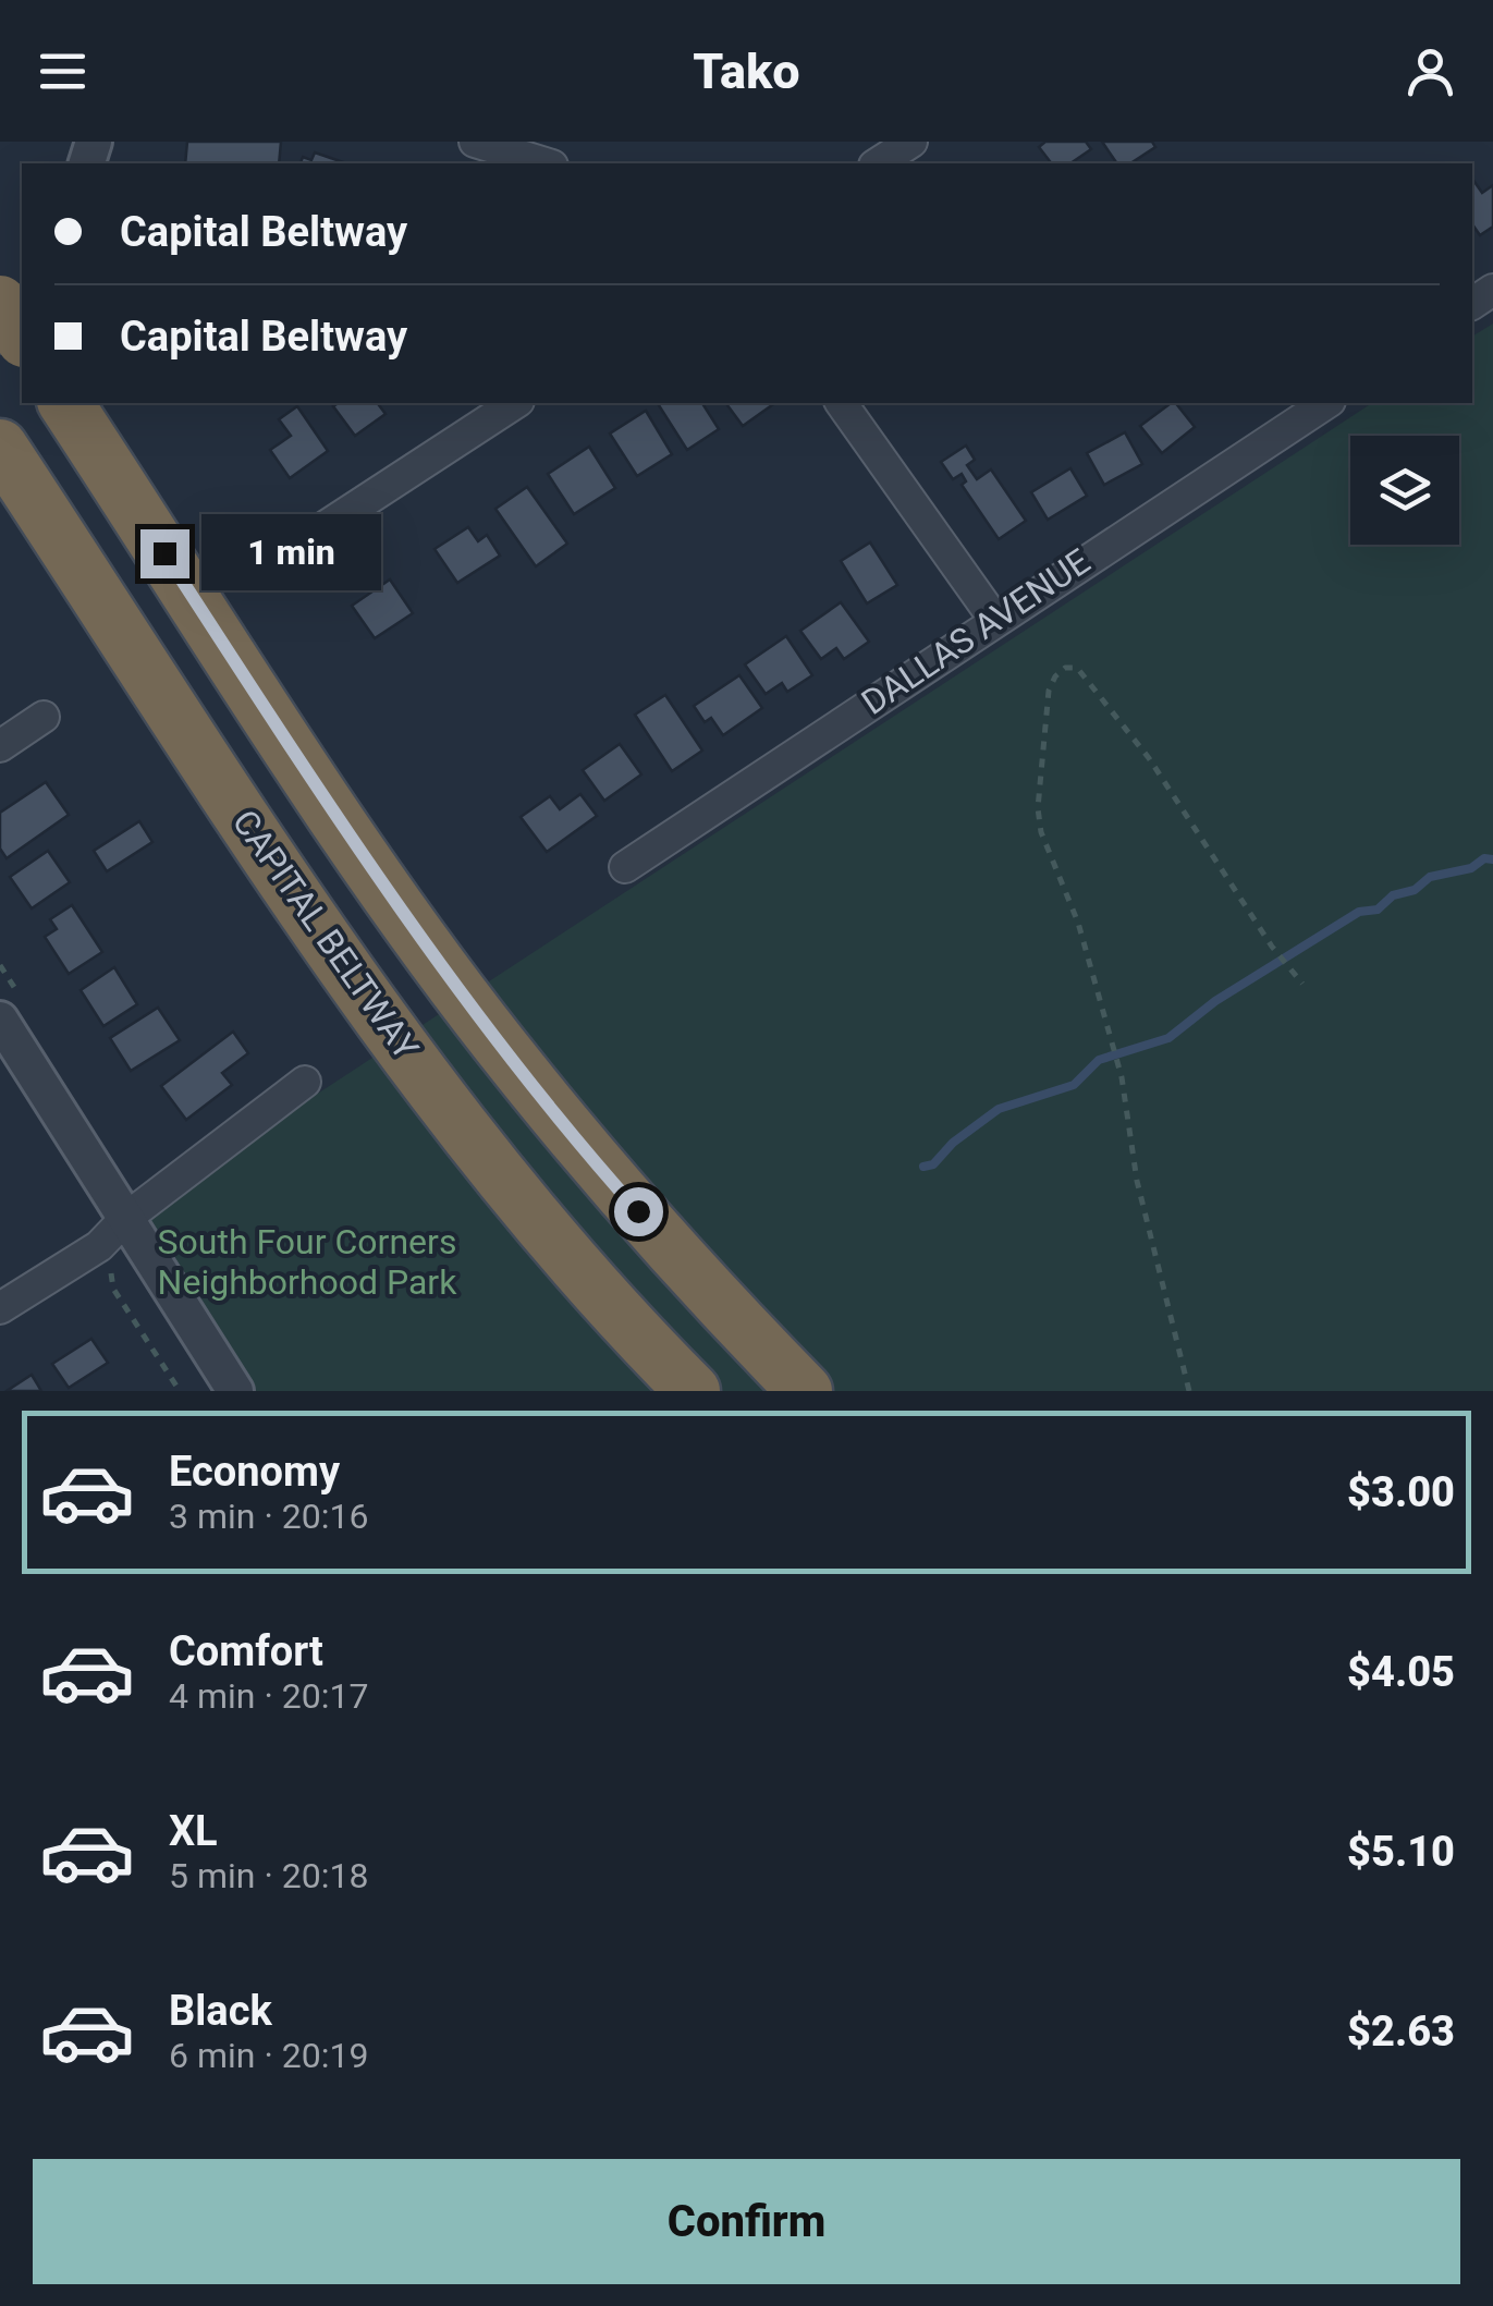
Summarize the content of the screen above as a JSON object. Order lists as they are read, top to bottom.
{
  "streets": {
    "highway": ["CAPITAL BELTWAY"],
    "street": ["DALLAS AVENUE"]
  },
  "parks": ["South Four Corners Neighborhood Park"],
  "page": {
    "header": "Tako",
    "banner": ["Capital Beltway", "Capital Beltway"],
    "bubble": "1 min",
    "list": [
      {
        "name": "Economy",
        "note": "3 min · 20:16",
        "value": "$3.00"
      },
      {
        "name": "Comfort",
        "note": "4 min · 20:17",
        "value": "$4.05"
      },
      {
        "name": "XL",
        "note": "5 min · 20:18",
        "value": "$5.10"
      },
      {
        "name": "Black",
        "note": "6 min · 20:19",
        "value": "$2.63"
      }
    ],
    "buttons": "Confirm"
  }
}
